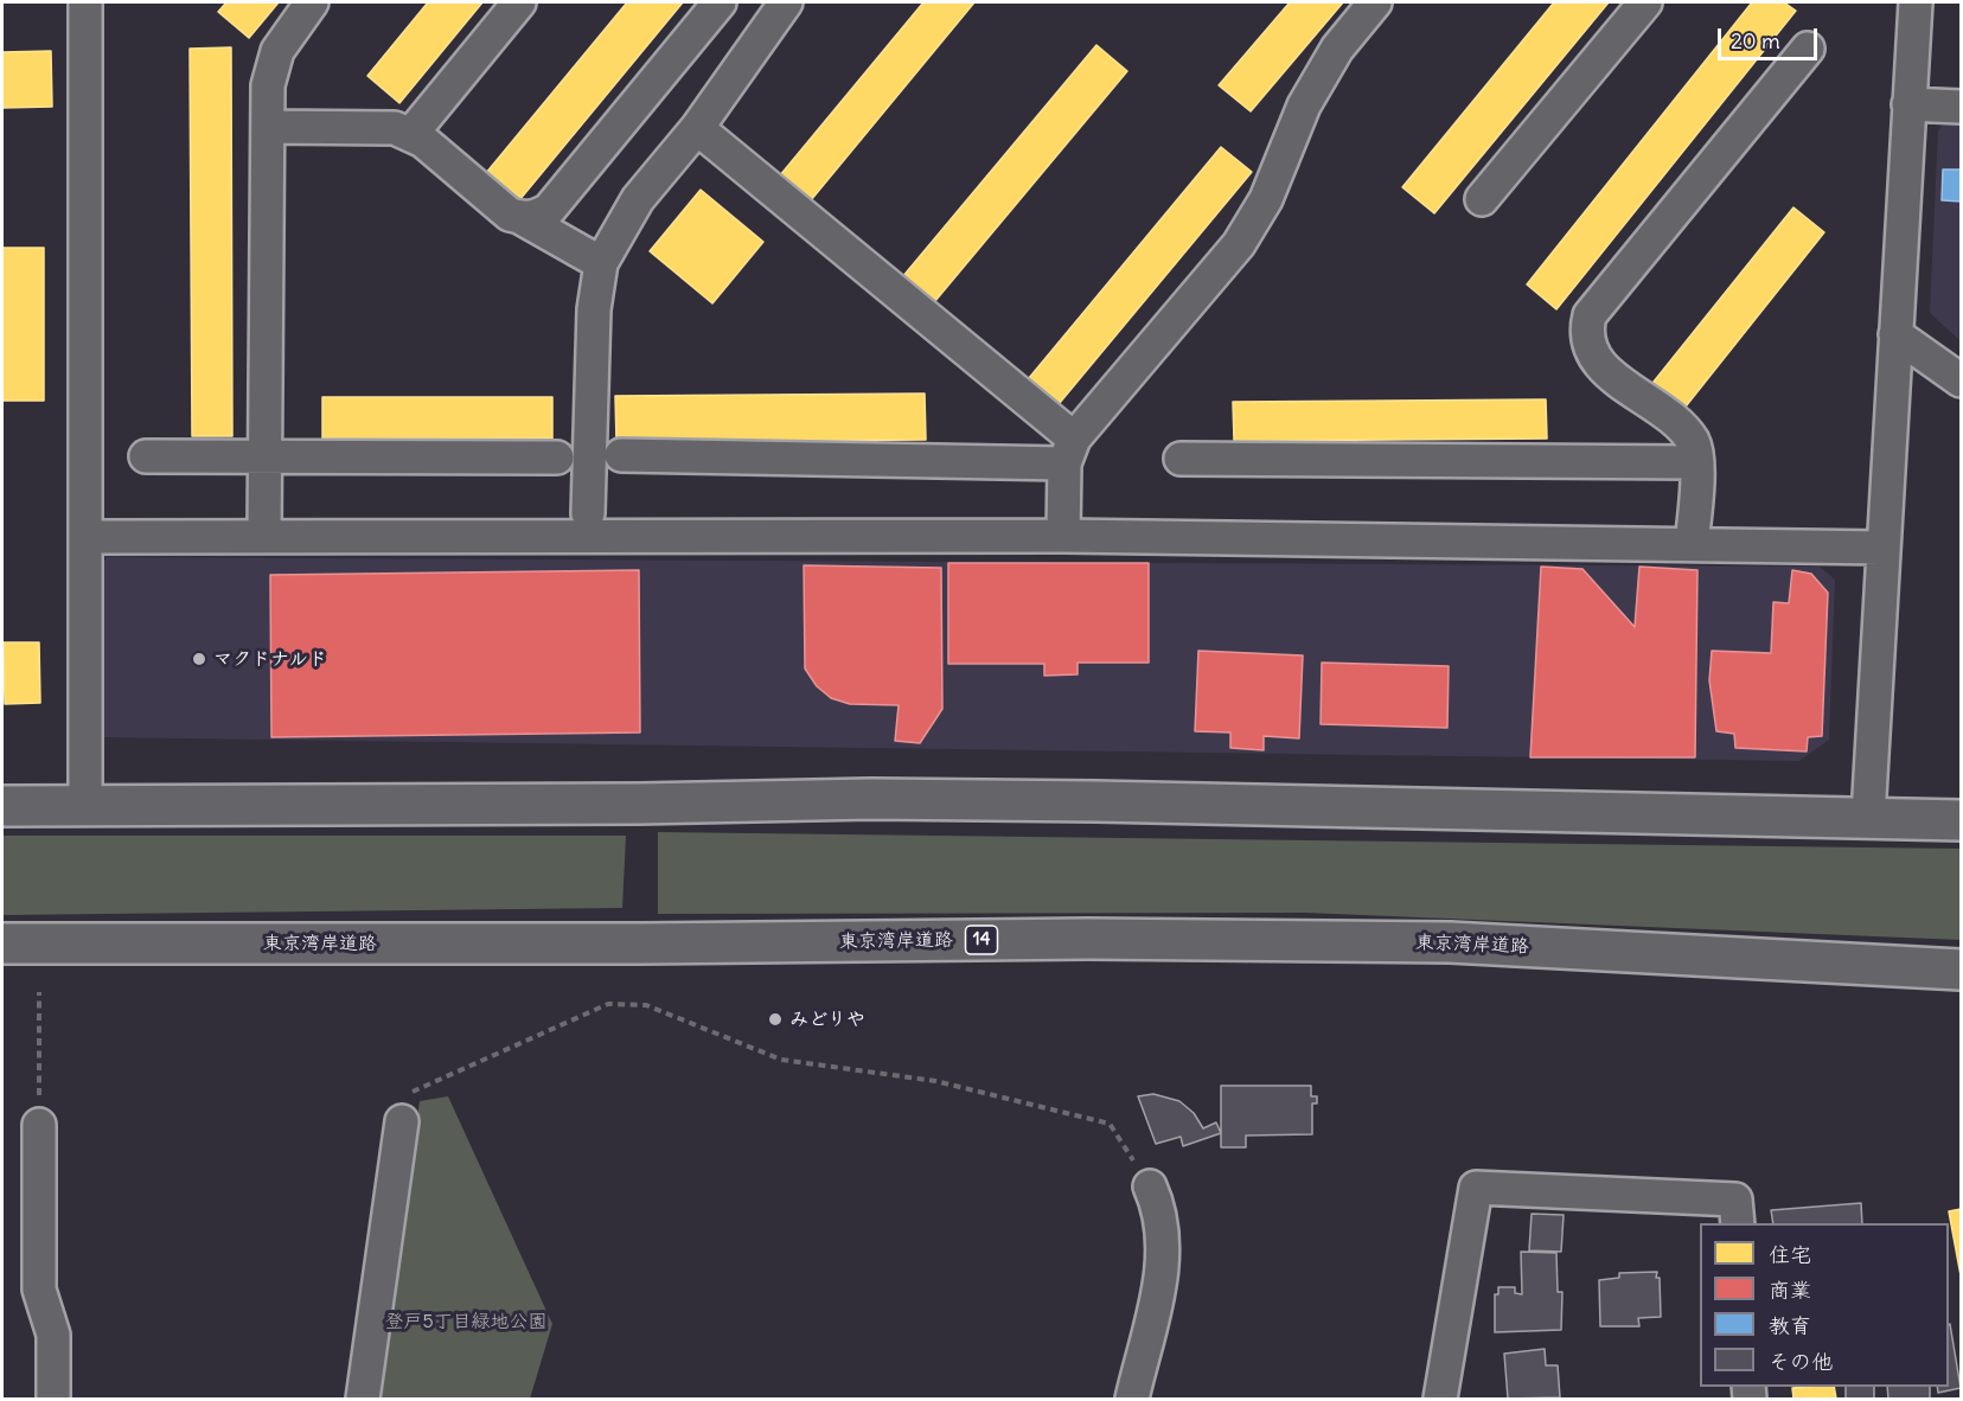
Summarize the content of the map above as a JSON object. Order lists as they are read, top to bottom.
{
  "streets": {
    "highway": ["14", "東京湾岸道路"]
  },
  "parks": ["登戸5丁目緑地公園"],
  "places": ["マクドナルド", "みどりや"],
  "legend": [
    "住宅",
    "商業",
    "教育",
    "その他"
  ],
  "scale_bar": "20 m"
}
